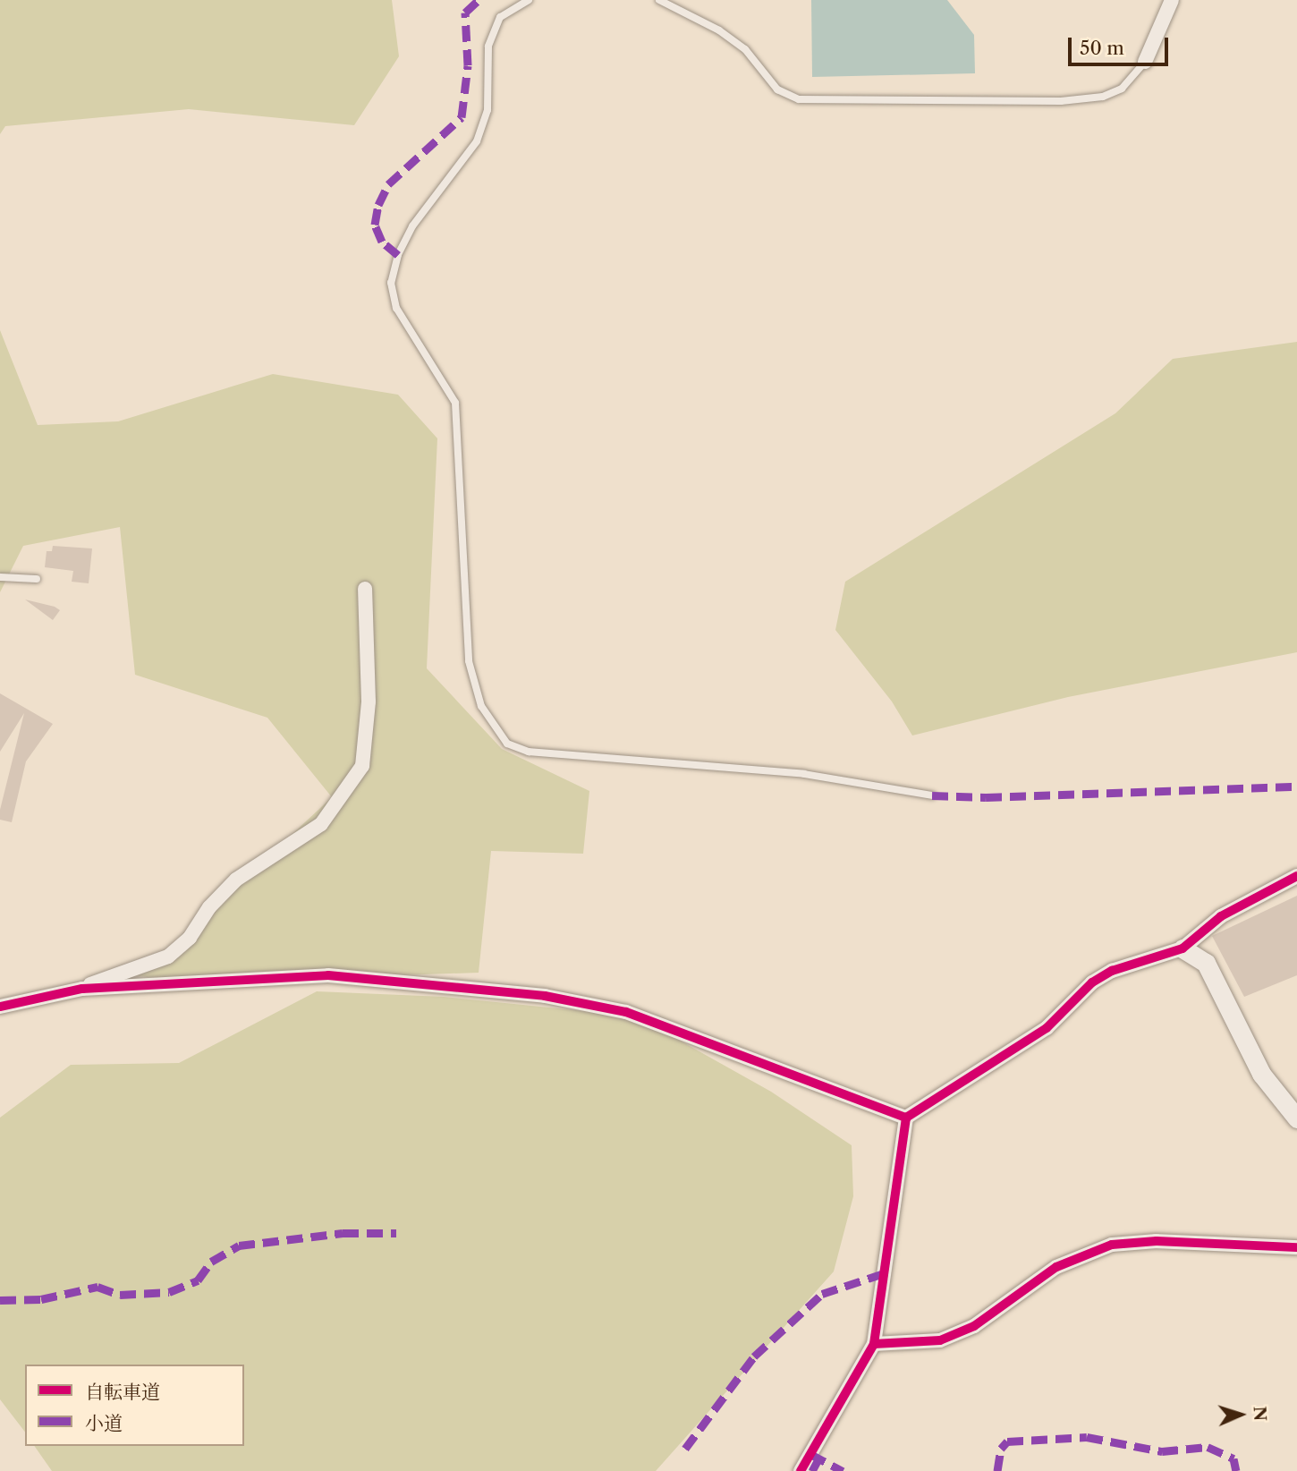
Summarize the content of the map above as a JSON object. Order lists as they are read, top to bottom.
{
  "legend": ["自転車道", "小道"],
  "scale_bar": "50 m",
  "north": "right"
}
